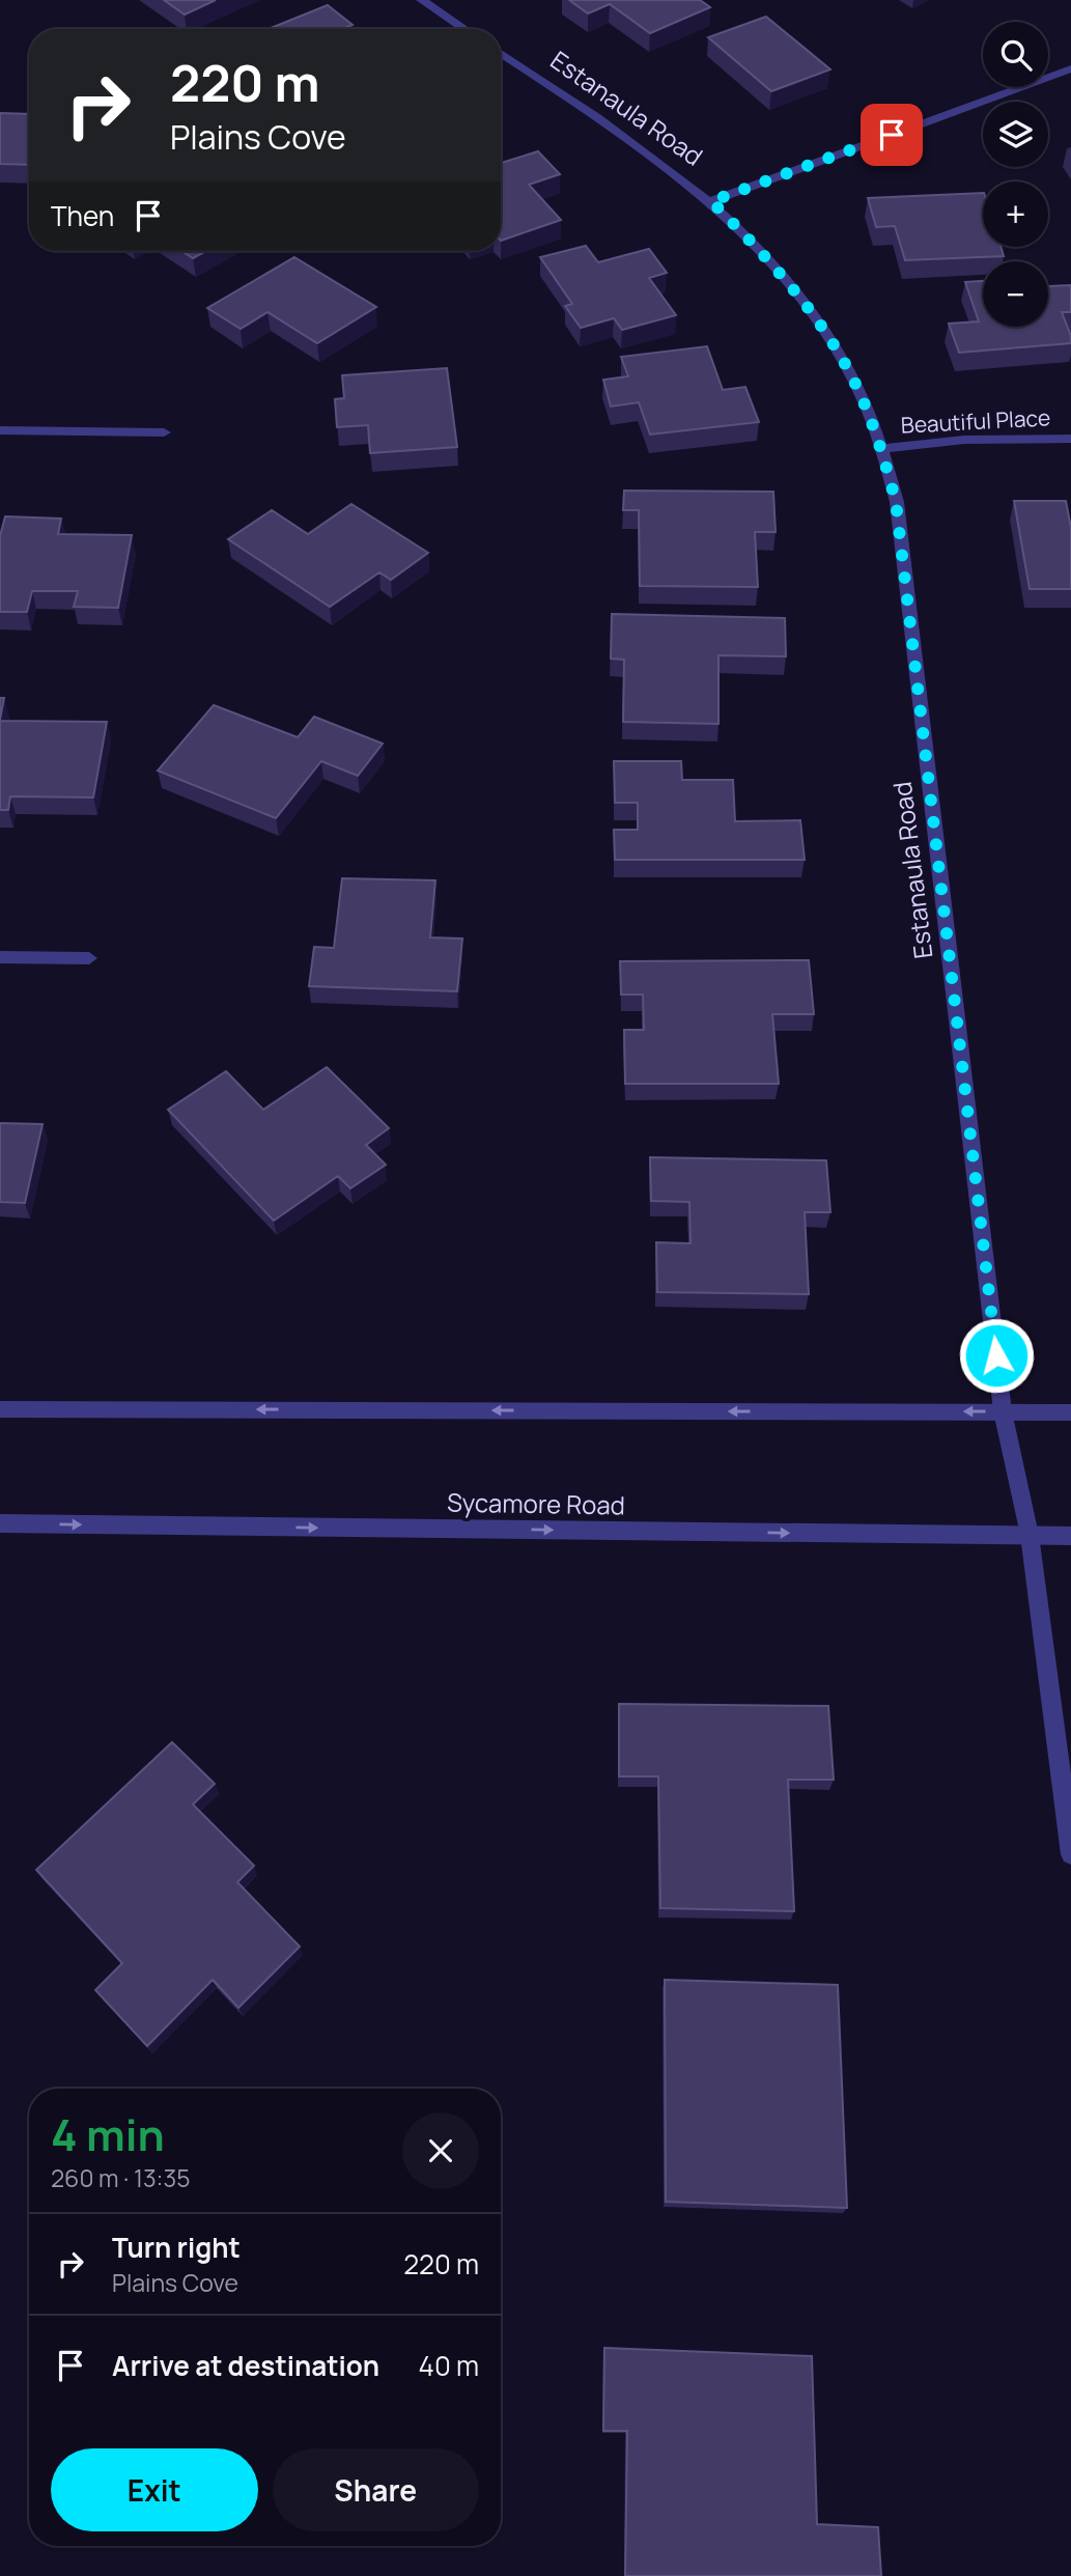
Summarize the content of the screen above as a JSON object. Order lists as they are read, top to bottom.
{
  "streets": {
    "street": ["Estanaula Road", "Beautiful Place", "Sycamore Road"]
  },
  "crossings": [
    ["Estanaula Road", "Beautiful Place"],
    ["Estanaula Road", "Sycamore Road"]
  ],
  "page": {
    "map_buttons": ["+", "−"],
    "turn": ["220 m", "Plains Cove"],
    "then": "Then",
    "heading": ["4 min", "260 m · 13:35"],
    "list": [
      {
        "name": "Turn right",
        "note": "Plains Cove",
        "value": "220 m"
      },
      {
        "name": "Arrive at destination",
        "value": "40 m"
      }
    ],
    "buttons": ["Exit", "Share"]
  }
}
